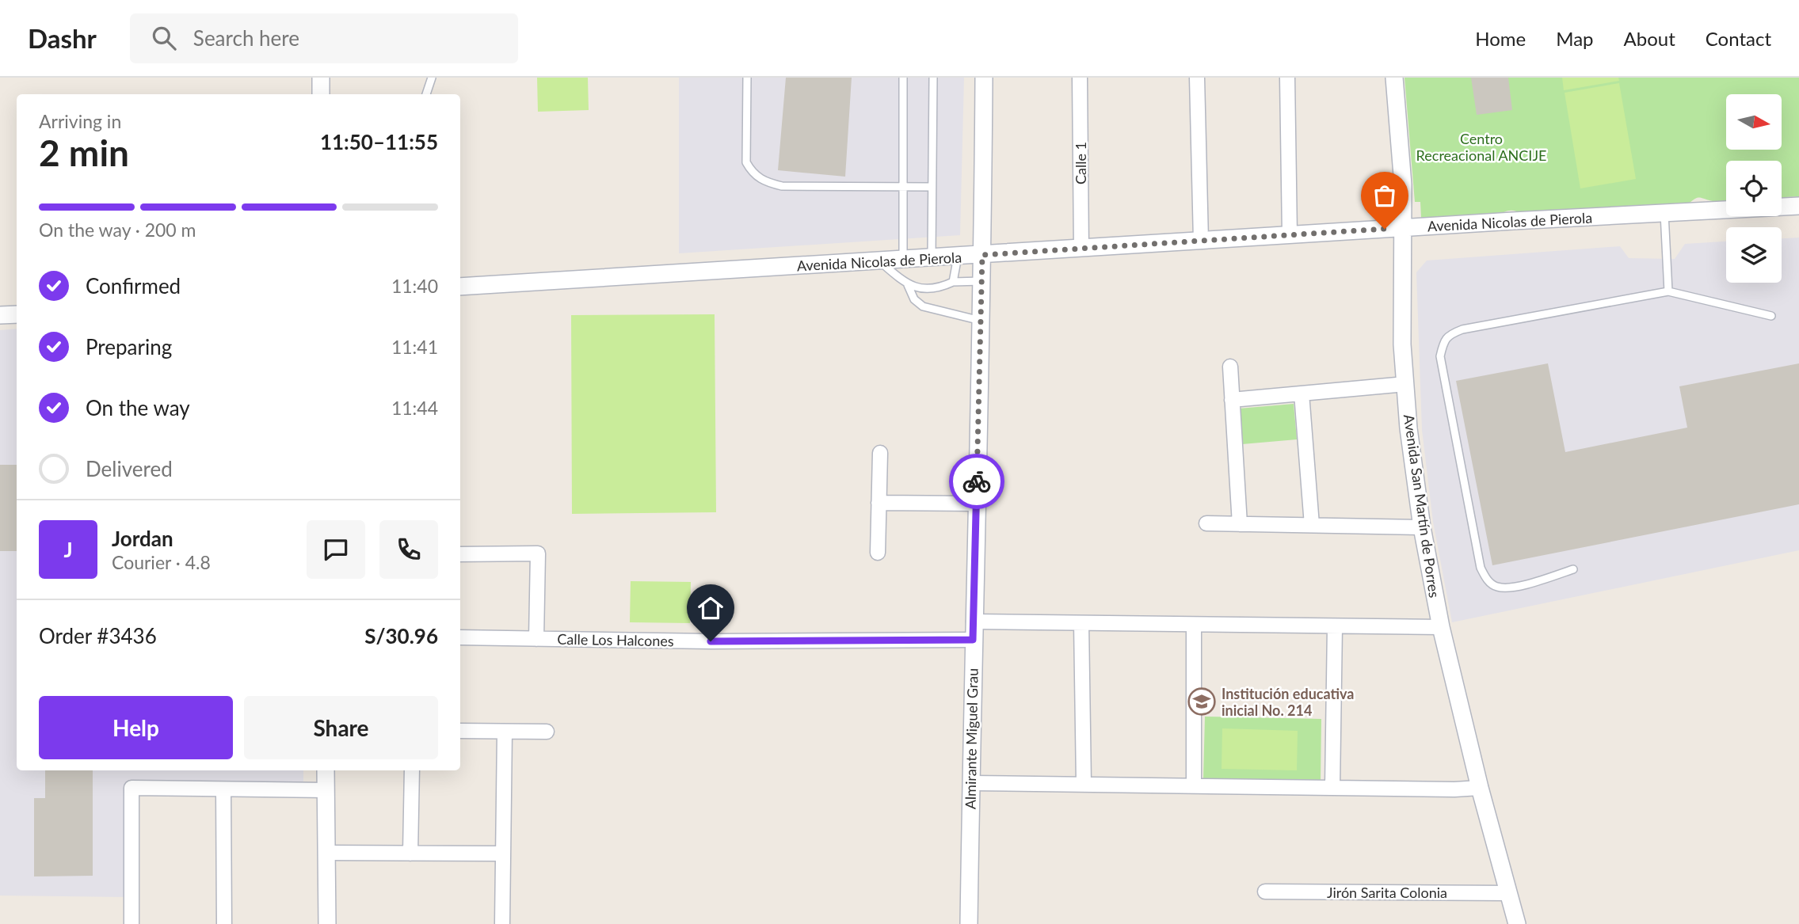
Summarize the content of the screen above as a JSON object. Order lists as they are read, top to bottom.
{
  "streets": {
    "street": [
      "Calle 1",
      "Avenida Nicolas de Pierola",
      "Avenida San Martín de Porres",
      "Calle Los Halcones",
      "Almirante Miguel Grau",
      "Jirón Sarita Colonia"
    ]
  },
  "crossings": [
    ["Calle 1", "Avenida Nicolas de Pierola"],
    ["Avenida Nicolas de Pierola", "Avenida San Martín de Porres"],
    ["Avenida Nicolas de Pierola", "Almirante Miguel Grau"],
    ["Avenida San Martín de Porres", "Jirón Sarita Colonia"],
    ["Calle Los Halcones", "Almirante Miguel Grau"]
  ],
  "parks": ["Centro Recreacional ANCIJE"],
  "places": {
    "school or university": ["Institución educativa inicial No. 214"]
  },
  "north": "right",
  "page": {
    "header": "Dashr",
    "search": "Search here",
    "nav": [
      "Home",
      "Map",
      "About",
      "Contact"
    ],
    "heading": ["2 min", "Arriving in", "11:50–11:55"],
    "panel": [
      "Jordan",
      "Courier · 4.8",
      "Order #3436",
      "S/30.96"
    ],
    "bar": "On the way · 200 m",
    "list": [
      ["Confirmed", "11:40"],
      ["Preparing", "11:41"],
      ["On the way", "11:44"],
      "Delivered"
    ],
    "round": "J",
    "buttons": ["Help", "Share"]
  }
}
